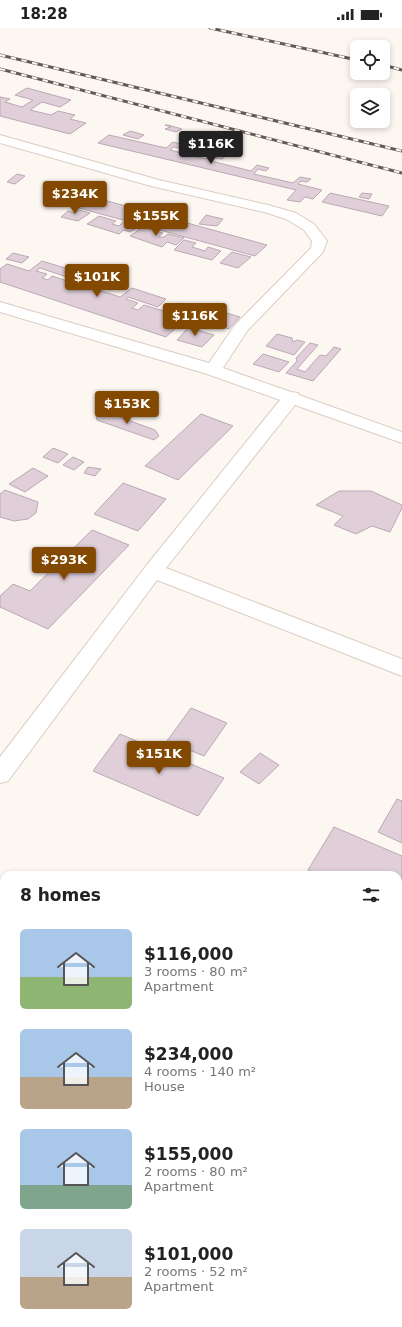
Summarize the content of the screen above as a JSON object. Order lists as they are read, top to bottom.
{
  "page": {
    "status": "18:28",
    "price": [
      "$116K",
      "$234K",
      "$155K",
      "$101K",
      "$116K",
      "$153K",
      "$293K",
      "$151K"
    ],
    "heading": "8 homes",
    "list": [
      {
        "name": "$116,000",
        "note": "3 rooms · 80 m² · Apartment"
      },
      {
        "name": "$234,000",
        "note": "4 rooms · 140 m² · House"
      },
      {
        "name": "$155,000",
        "note": "2 rooms · 80 m² · Apartment"
      },
      {
        "name": "$101,000",
        "note": "2 rooms · 52 m² · Apartment"
      }
    ]
  }
}
